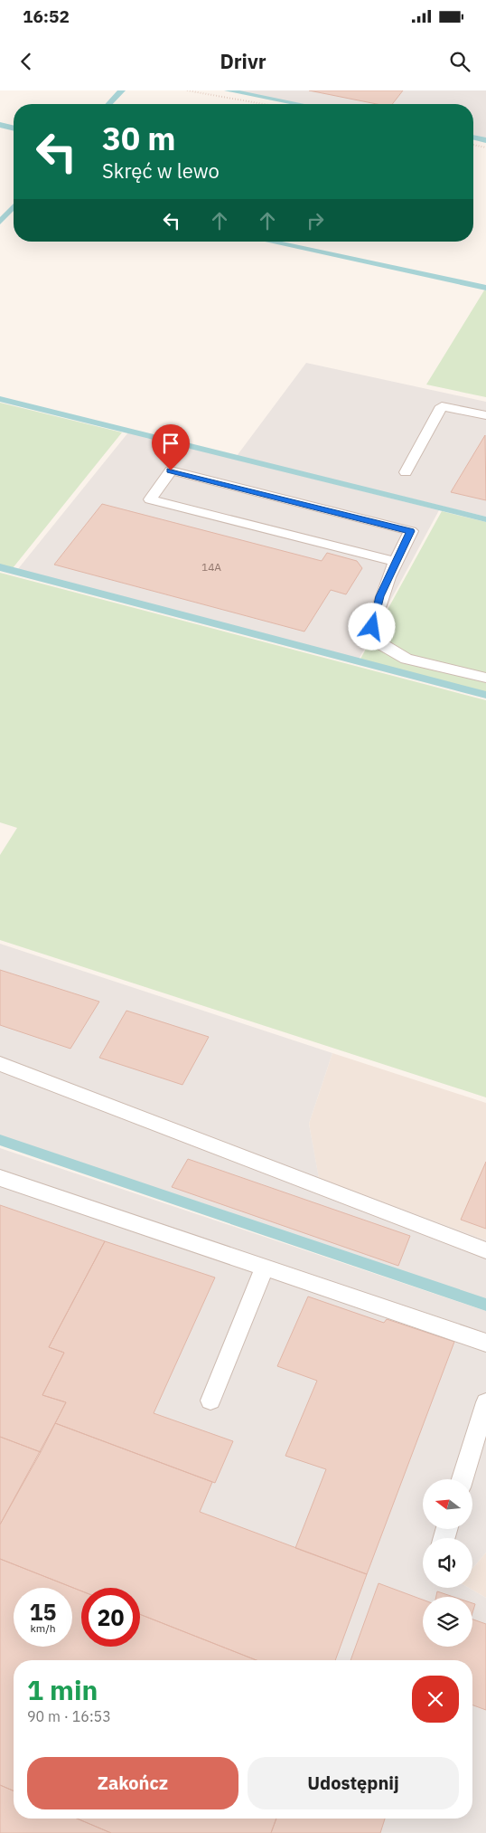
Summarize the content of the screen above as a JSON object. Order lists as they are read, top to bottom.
{
  "house_numbers": ["14A"],
  "north": "left",
  "page": {
    "status": "16:52",
    "header": "Drivr",
    "turn": ["30 m", "Skręć w lewo"],
    "speed": "15 km/h",
    "limit": "20",
    "heading": ["1 min", "90 m · 16:53"],
    "buttons": ["Zakończ", "Udostępnij"]
  }
}
